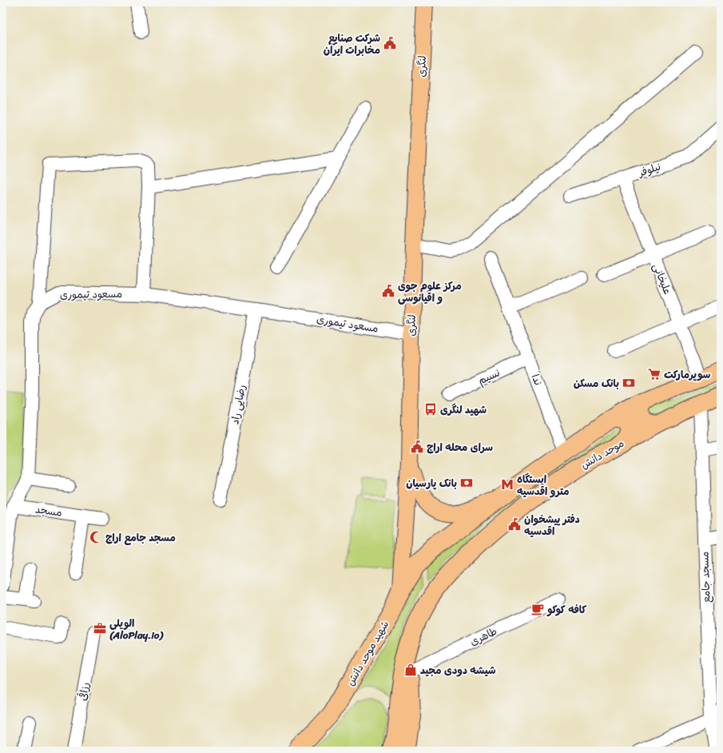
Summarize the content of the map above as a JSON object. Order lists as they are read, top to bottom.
{
  "streets": {
    "highway": ["موحد دانش", "شهید موحد دانش"],
    "main road": ["لنگری"],
    "street": [
      "نیلوفر",
      "علیخانی",
      "مسعود تیموری",
      "نسیم",
      "ندا",
      "رضایی راد",
      "مسجد",
      "مسجد جامع",
      "طاهری",
      "رزاقی"
    ]
  },
  "crossings": [
    ["لنگری", "مسعود تیموری"],
    ["لنگری", "موحد دانش"],
    ["لنگری", "شهید موحد دانش"],
    ["نیلوفر", "علیخانی"],
    ["علیخانی", "موحد دانش"],
    ["مسعود تیموری", "رضایی راد"],
    ["نسیم", "ندا"],
    ["ندا", "موحد دانش"],
    ["موحد دانش", "مسجد جامع"],
    ["موحد دانش", "شهید موحد دانش"]
  ],
  "places": {
    "public building": [
      "شرکت صنایع مخابرات ایران",
      "مرکز علوم جوی و اقیانوسی",
      "سرای محله اراج",
      "دفتر پیشخوان اقدسیه"
    ],
    "supermarket": ["سوپرمارکت"],
    "bank": ["بانک مسکن", "بانک پارسیان"],
    "bus stop": ["شهید لنگری"],
    "metro station": ["ایستگاه مترو اقدسیه"],
    "mosque": ["مسجد جامع اراج"],
    "cafe": ["کافه کوکو"],
    "office": ["الوپلی (AloPlay.io)"],
    "shop": ["شیشه دودی مجید"]
  }
}
